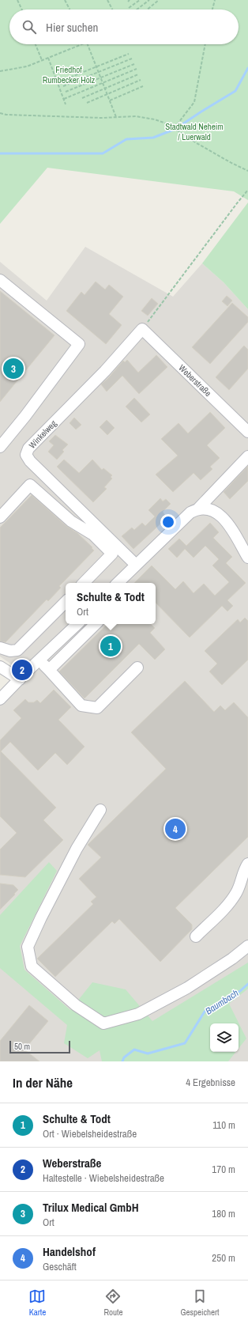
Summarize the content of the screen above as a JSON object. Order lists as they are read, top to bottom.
{
  "streets": {
    "street": ["Weberstraße", "Winkelweg"]
  },
  "crossings": [
    ["Weberstraße", "Winkelweg"]
  ],
  "water": ["Baumbach"],
  "parks": ["Friedhof Rumbecker Holz", "Stadtwald Neheim / Luerwald"],
  "scale_bar": "50 m",
  "page": {
    "search": "Hier suchen",
    "pins": [
      "3",
      "1",
      "2",
      "4"
    ],
    "popup": ["Schulte & Todt", "Ort"],
    "scale": "50 m",
    "heading": ["In der Nähe", "4 Ergebnisse"],
    "list": [
      {
        "mark": "1",
        "name": "Schulte & Todt",
        "note": "Ort · Wiebelsheidestraße",
        "value": "110 m"
      },
      {
        "mark": "2",
        "name": "Weberstraße",
        "note": "Haltestelle · Wiebelsheidestraße",
        "value": "170 m"
      },
      {
        "mark": "3",
        "name": "Trilux Medical GmbH",
        "note": "Ort",
        "value": "180 m"
      },
      {
        "mark": "4",
        "name": "Handelshof",
        "note": "Geschäft",
        "value": "250 m"
      }
    ],
    "nav": ["Karte", "Route", "Gespeichert"]
  }
}
